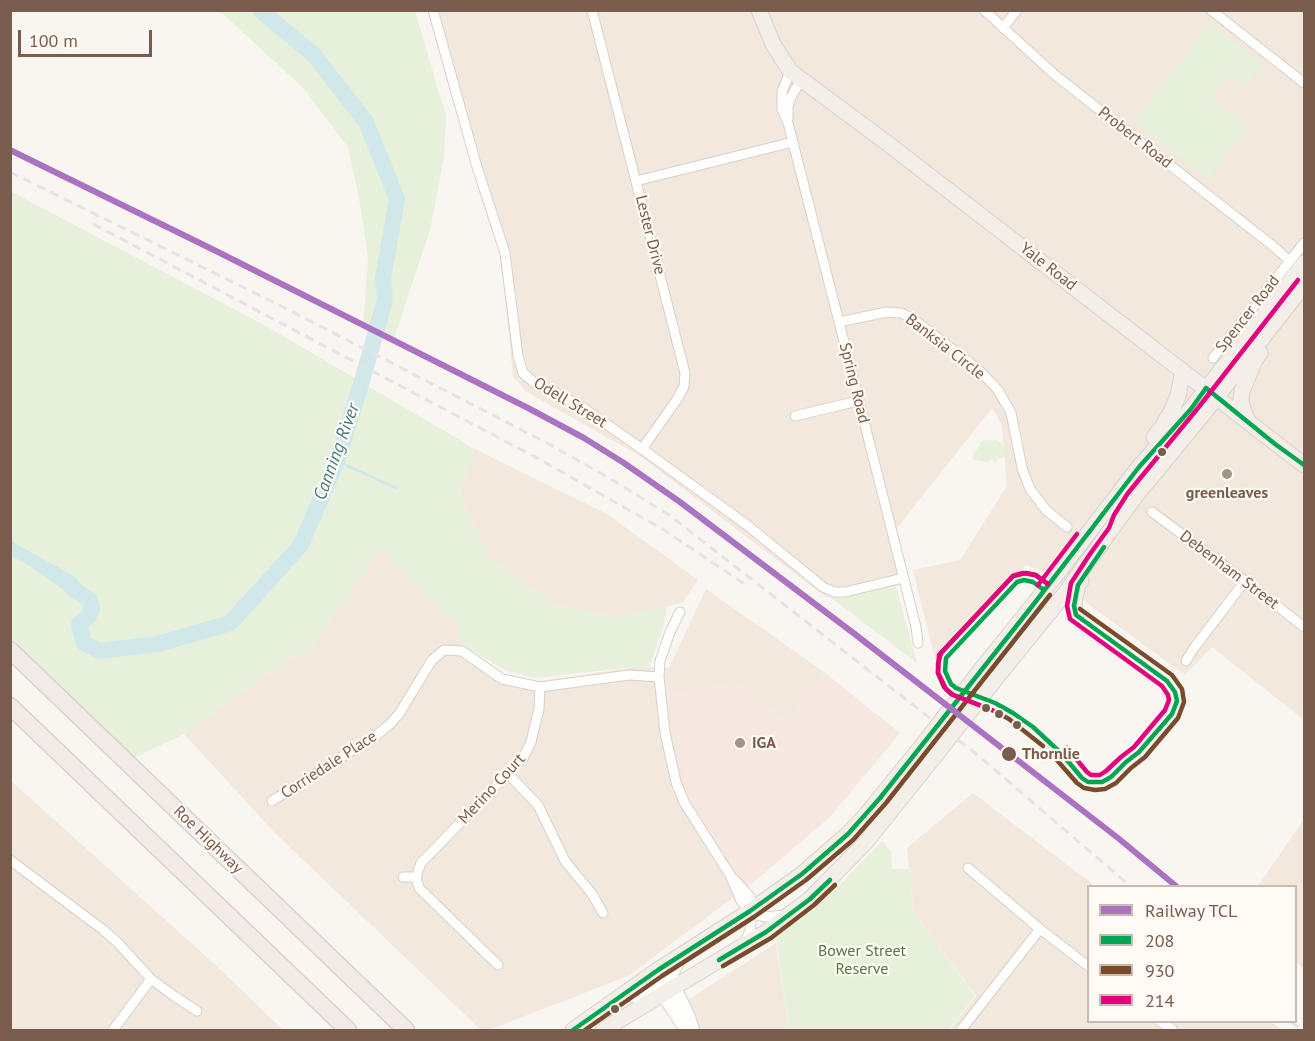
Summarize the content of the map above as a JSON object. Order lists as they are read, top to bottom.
{
  "streets": {
    "highway": ["Roe Highway"],
    "main road": ["Yale Road", "Spencer Road"],
    "street": [
      "Probert Road",
      "Lester Drive",
      "Banksia Circle",
      "Spring Road",
      "Odell Street",
      "Debenham Street",
      "Corriedale Place",
      "Merino Court"
    ]
  },
  "crossings": [
    ["Probert Road", "Spencer Road"],
    ["Lester Drive", "Odell Street"],
    ["Yale Road", "Spencer Road"],
    ["Yale Road", "Spring Road"],
    ["Banksia Circle", "Spring Road"],
    ["Spring Road", "Odell Street"],
    ["Corriedale Place", "Merino Court"]
  ],
  "water": ["Canning River"],
  "parks": ["Bower Street Reserve"],
  "places": ["greenleaves", "IGA", "Thornlie"],
  "lines": [
    "rail line TCL",
    "transit line 214",
    "transit line 208",
    "transit line 930"
  ],
  "legend": [
    "Railway TCL",
    "208",
    "930",
    "214"
  ],
  "scale_bar": "100 m"
}
